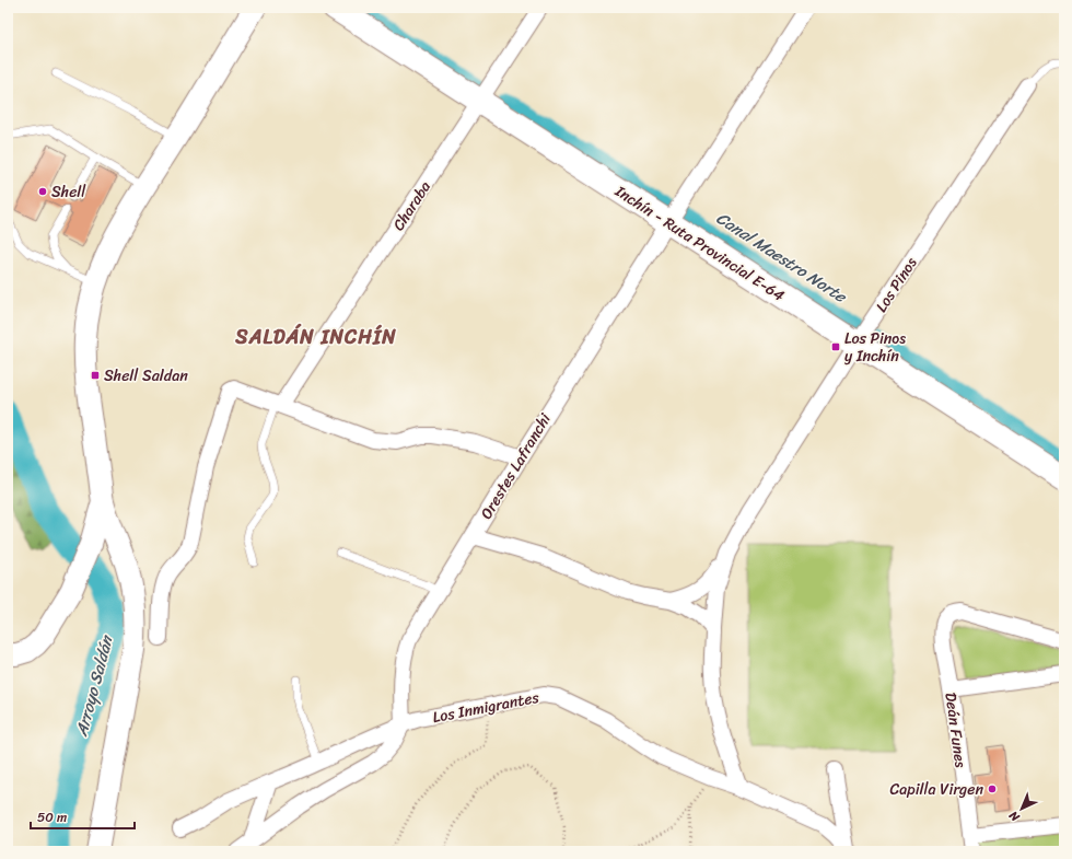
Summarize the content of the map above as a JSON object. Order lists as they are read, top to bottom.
{
  "streets": {
    "main road": ["Inchín - Ruta Provincial E-64"],
    "street": [
      "Charaba",
      "Los Pinos",
      "Orestes Lafranchi",
      "Los Inmigrantes",
      "Deán Funes"
    ]
  },
  "crossings": [
    ["Charaba", "Inchín - Ruta Provincial E-64"],
    ["Inchín - Ruta Provincial E-64", "Los Pinos"],
    ["Inchín - Ruta Provincial E-64", "Orestes Lafranchi"],
    ["Los Pinos", "Los Inmigrantes"],
    ["Orestes Lafranchi", "Los Inmigrantes"]
  ],
  "districts": ["SALDÁN INCHÍN"],
  "water": ["Canal Maestro Norte", "Arroyo Saldán"],
  "places": {
    "other": ["Shell", "Capilla Virgen"],
    "transit": ["Los Pinos y Inchín", "Shell Saldan"]
  },
  "scale_bar": "50 m",
  "north": "bottom left"
}
